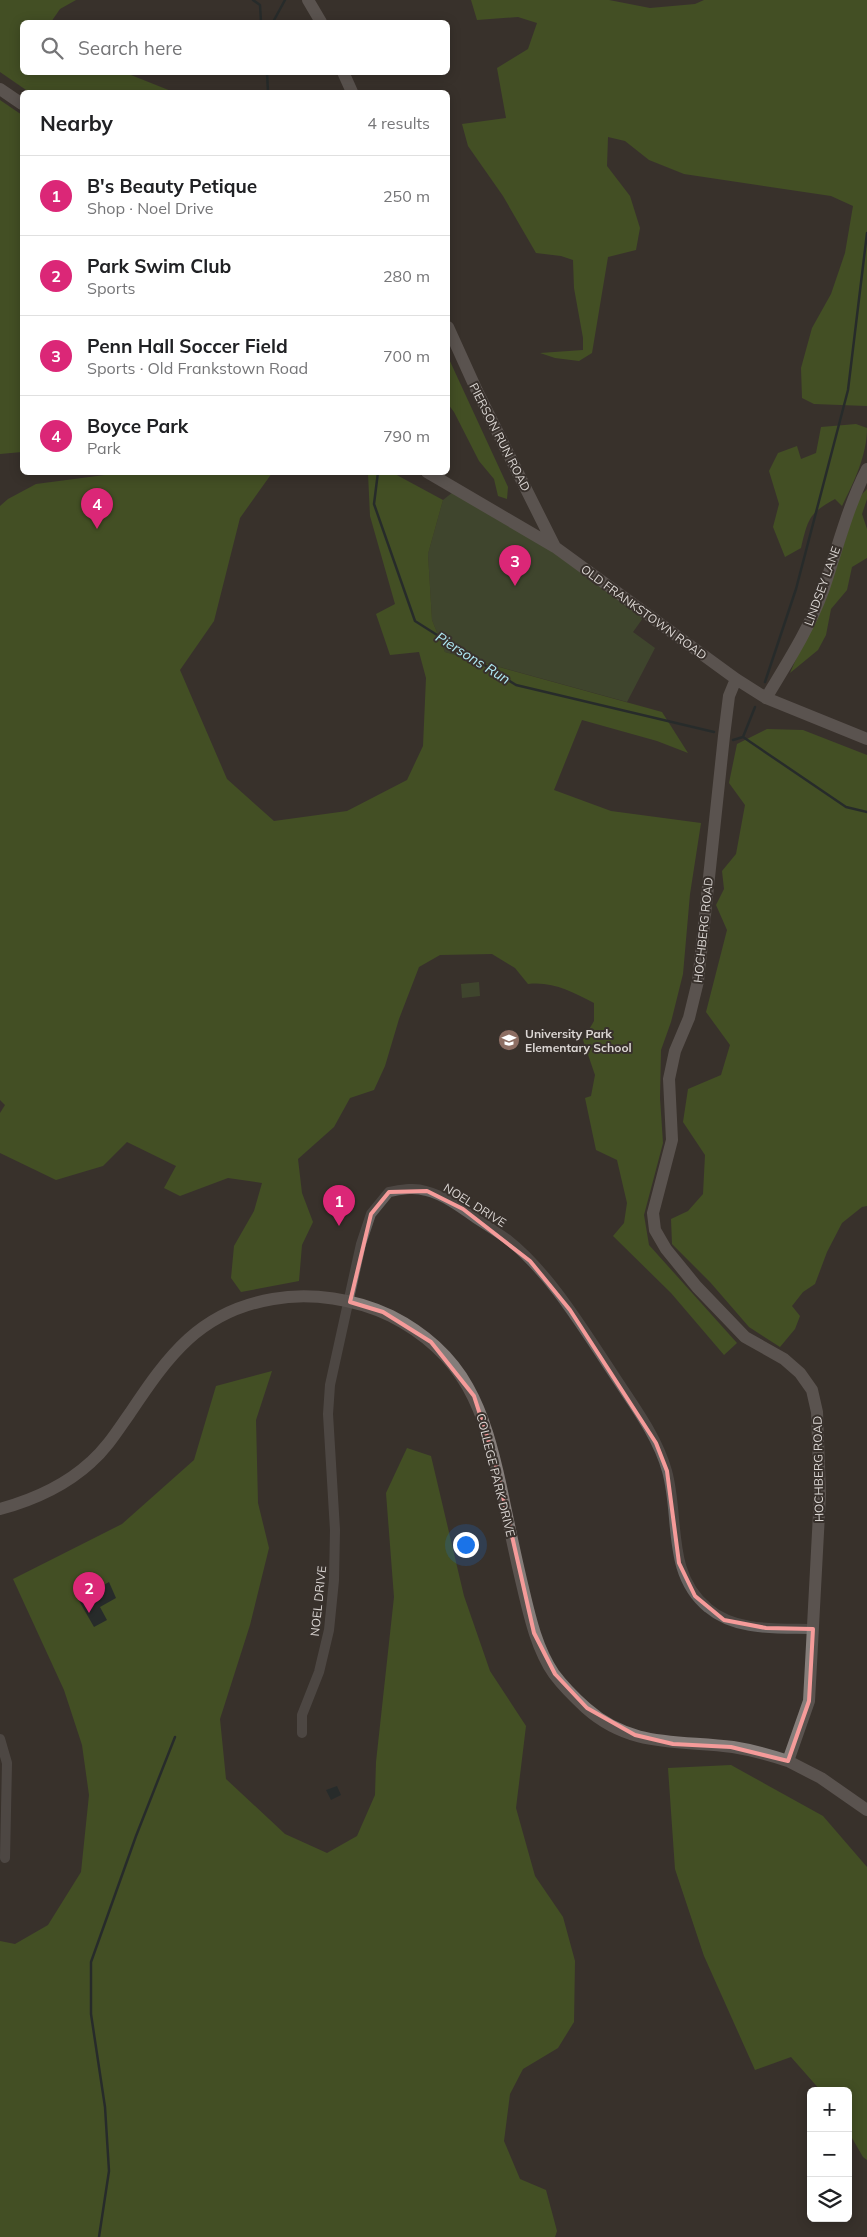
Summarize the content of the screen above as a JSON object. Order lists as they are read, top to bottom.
{
  "streets": {
    "street": [
      "PIERSON RUN ROAD",
      "LINDSEY LANE",
      "OLD FRANKSTOWN ROAD",
      "HOCHBERG ROAD",
      "NOEL DRIVE",
      "COLLEGE PARK DRIVE"
    ]
  },
  "crossings": [
    ["PIERSON RUN ROAD", "OLD FRANKSTOWN ROAD"],
    ["LINDSEY LANE", "OLD FRANKSTOWN ROAD"],
    ["OLD FRANKSTOWN ROAD", "HOCHBERG ROAD"],
    ["HOCHBERG ROAD", "NOEL DRIVE"],
    ["HOCHBERG ROAD", "COLLEGE PARK DRIVE"],
    ["NOEL DRIVE", "COLLEGE PARK DRIVE"]
  ],
  "water": ["Piersons Run"],
  "places": {
    "school or university": ["University Park Elementary School"]
  },
  "page": {
    "search": "Search here",
    "heading": ["Nearby", "4 results"],
    "list": [
      {
        "mark": "1",
        "name": "B's Beauty Petique",
        "note": "Shop · Noel Drive",
        "value": "250 m"
      },
      {
        "mark": "2",
        "name": "Park Swim Club",
        "note": "Sports",
        "value": "280 m"
      },
      {
        "mark": "3",
        "name": "Penn Hall Soccer Field",
        "note": "Sports · Old Frankstown Road",
        "value": "700 m"
      },
      {
        "mark": "4",
        "name": "Boyce Park",
        "note": "Park",
        "value": "790 m"
      }
    ],
    "pins": [
      "4",
      "3",
      "1",
      "2"
    ],
    "map_buttons": ["+", "−"]
  }
}
